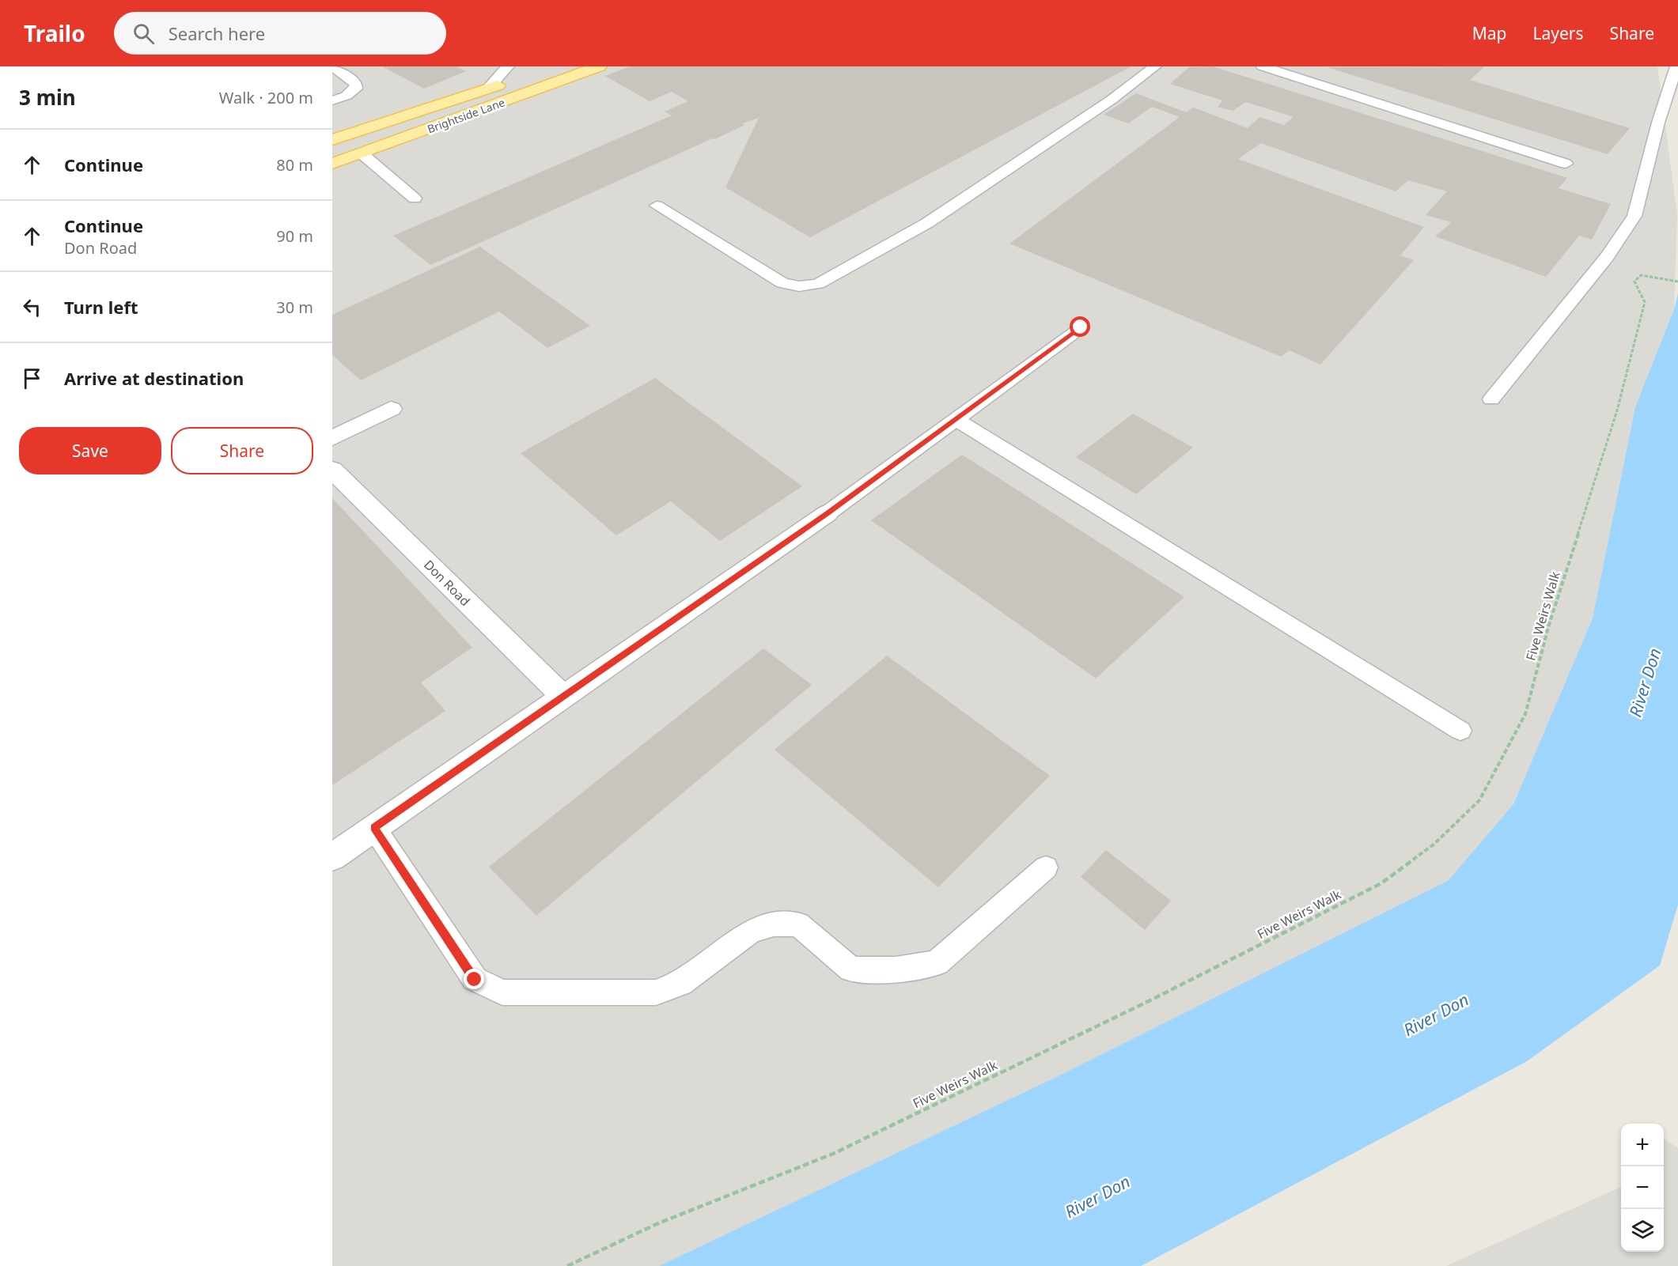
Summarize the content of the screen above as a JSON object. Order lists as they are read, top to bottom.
{
  "streets": {
    "main road": ["Brightside Lane"],
    "street": ["Don Road"],
    "path": ["Five Weirs Walk"]
  },
  "water": ["River Don"],
  "page": {
    "header": "Trailo",
    "search": "Search here",
    "nav": ["Map", "Layers", "Share"],
    "heading": ["3 min", "Walk · 200 m"],
    "list": [
      ["Continue", "80 m"],
      ["Continue", "Don Road", "90 m"],
      ["Turn left", "30 m"],
      "Arrive at destination"
    ],
    "buttons": ["Save", "Share"],
    "map_buttons": ["+", "−"]
  }
}
